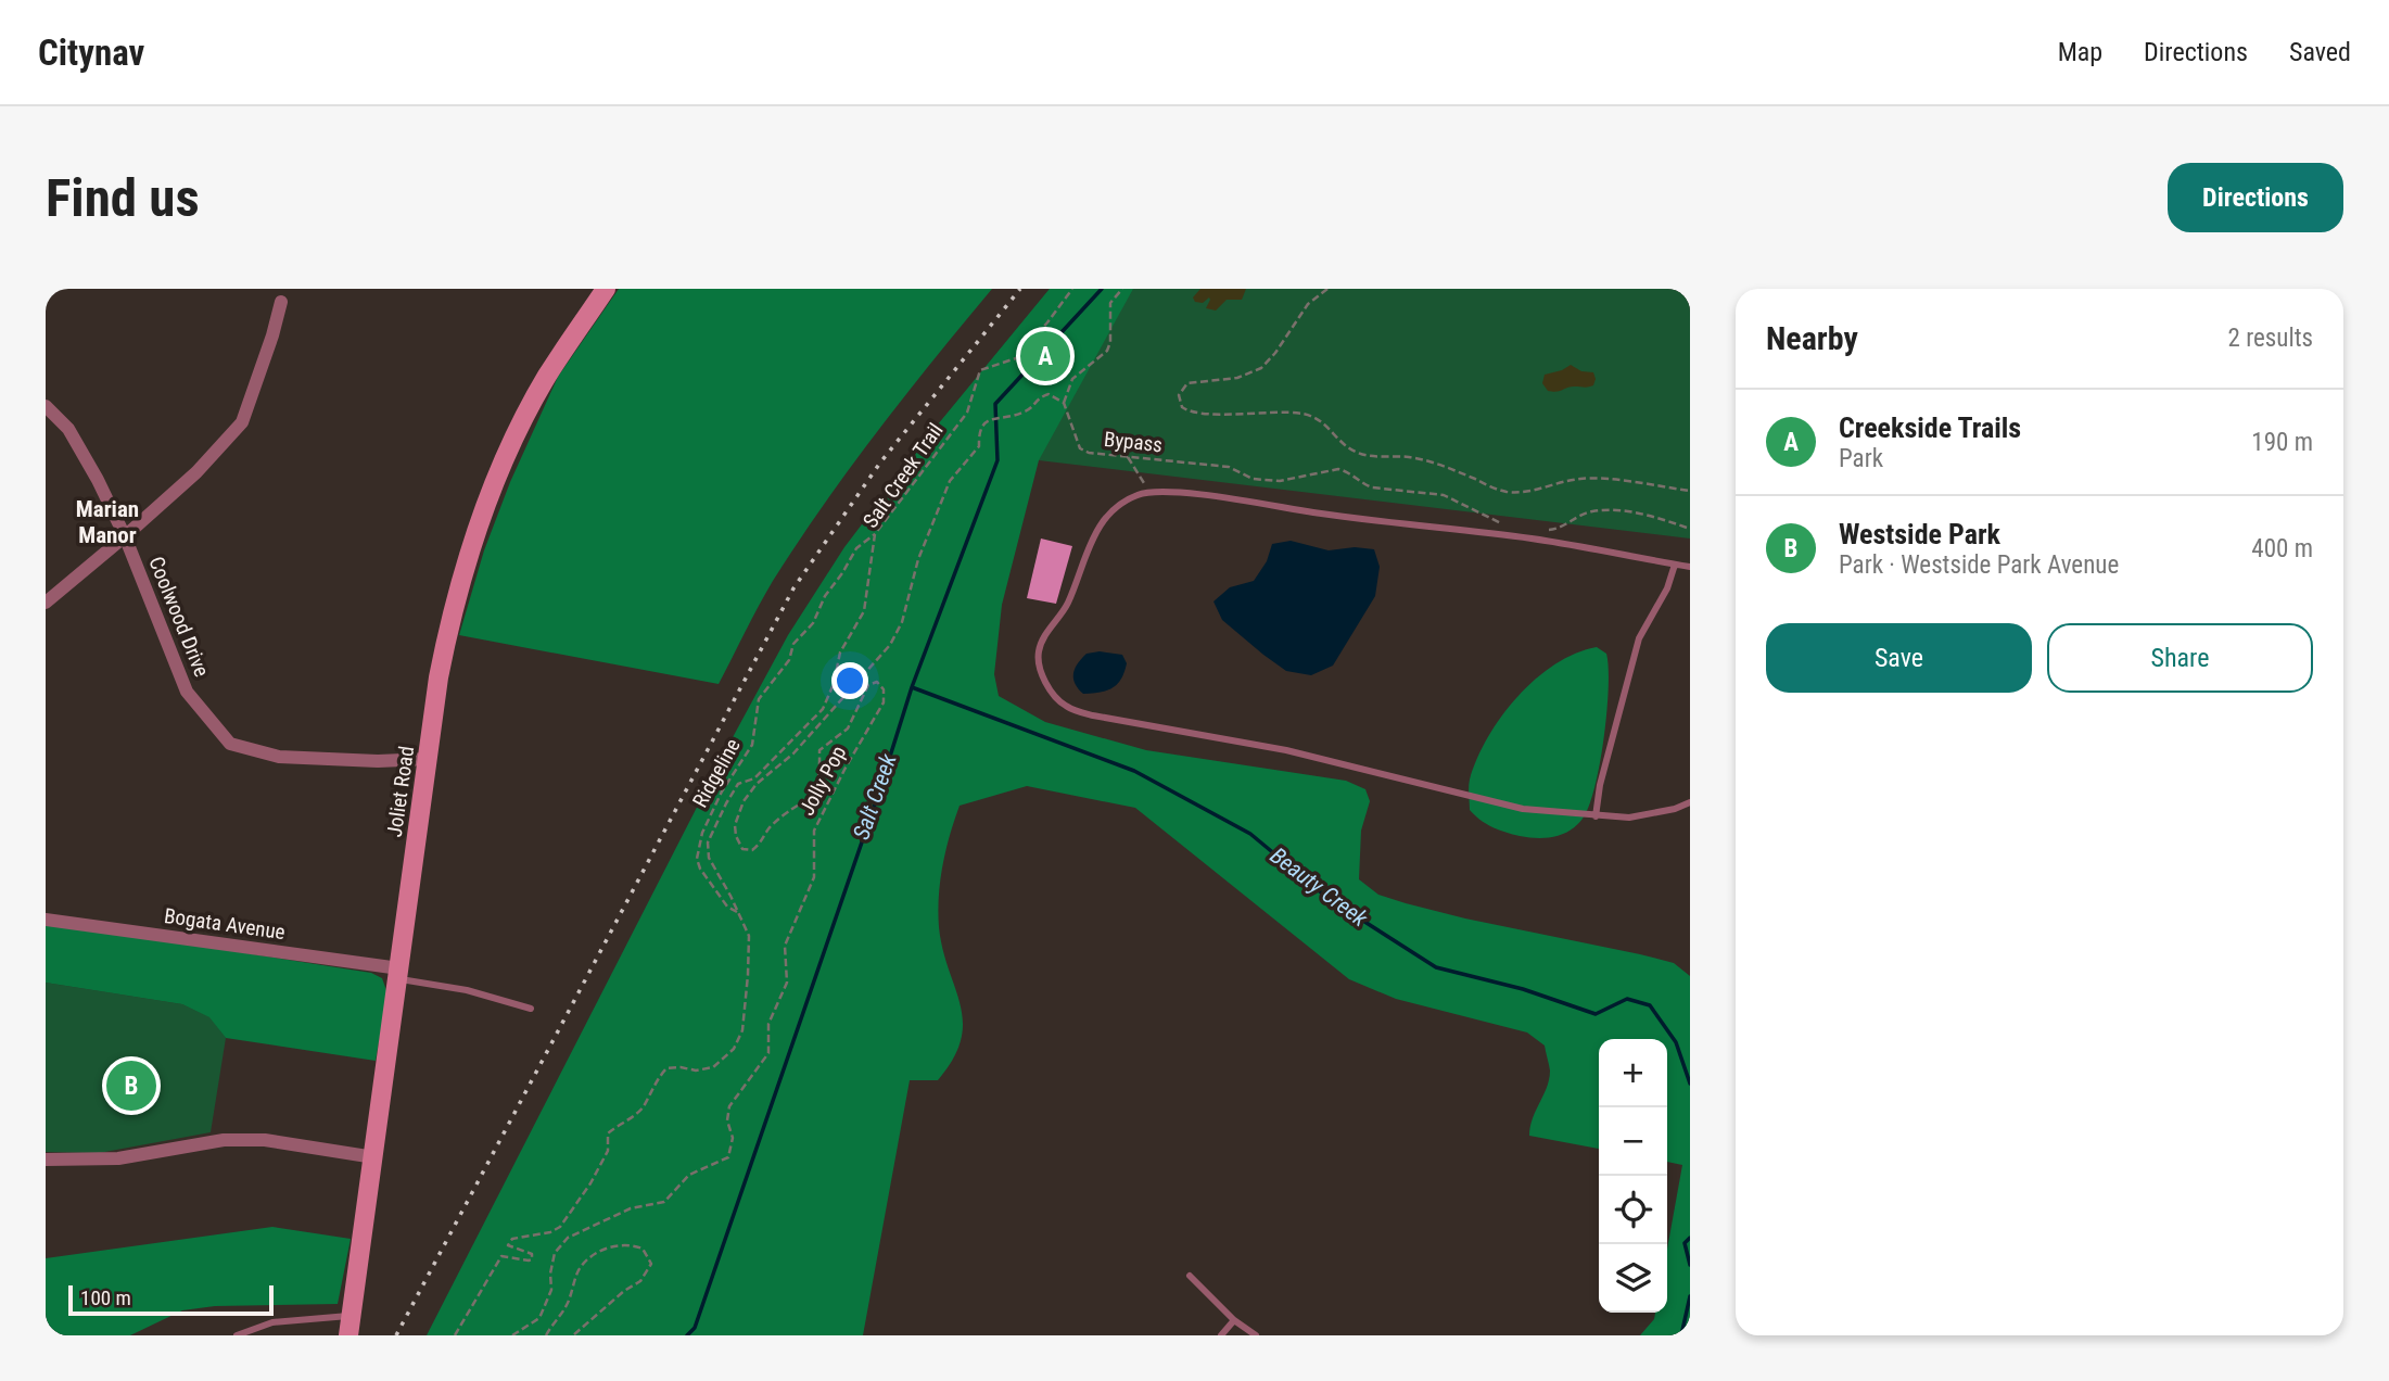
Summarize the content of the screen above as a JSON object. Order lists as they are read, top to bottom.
{
  "streets": {
    "main road": ["Joliet Road"],
    "street": ["Coolwood Drive", "Bogata Avenue"],
    "path": [
      "Bypass",
      "Salt Creek Trail",
      "Ridgeline",
      "Jolly Pop"
    ]
  },
  "crossings": [
    ["Salt Creek Trail", "Ridgeline"],
    ["Coolwood Drive", "Joliet Road"],
    ["Joliet Road", "Bogata Avenue"]
  ],
  "districts": ["Marian Manor"],
  "water": ["Salt Creek", "Beauty Creek"],
  "scale_bar": "100 m",
  "page": {
    "header": "Citynav",
    "nav": ["Map", "Directions", "Saved"],
    "buttons": [
      "Directions",
      ["Save", "Share"]
    ],
    "title": "Find us",
    "heading": ["Nearby", "2 results"],
    "pins": ["A", "B"],
    "list": [
      {
        "mark": "A",
        "name": "Creekside Trails",
        "note": "Park",
        "value": "190 m"
      },
      {
        "mark": "B",
        "name": "Westside Park",
        "note": "Park · Westside Park Avenue",
        "value": "400 m"
      }
    ],
    "map_buttons": ["+", "−"],
    "scale": "100 m"
  }
}
